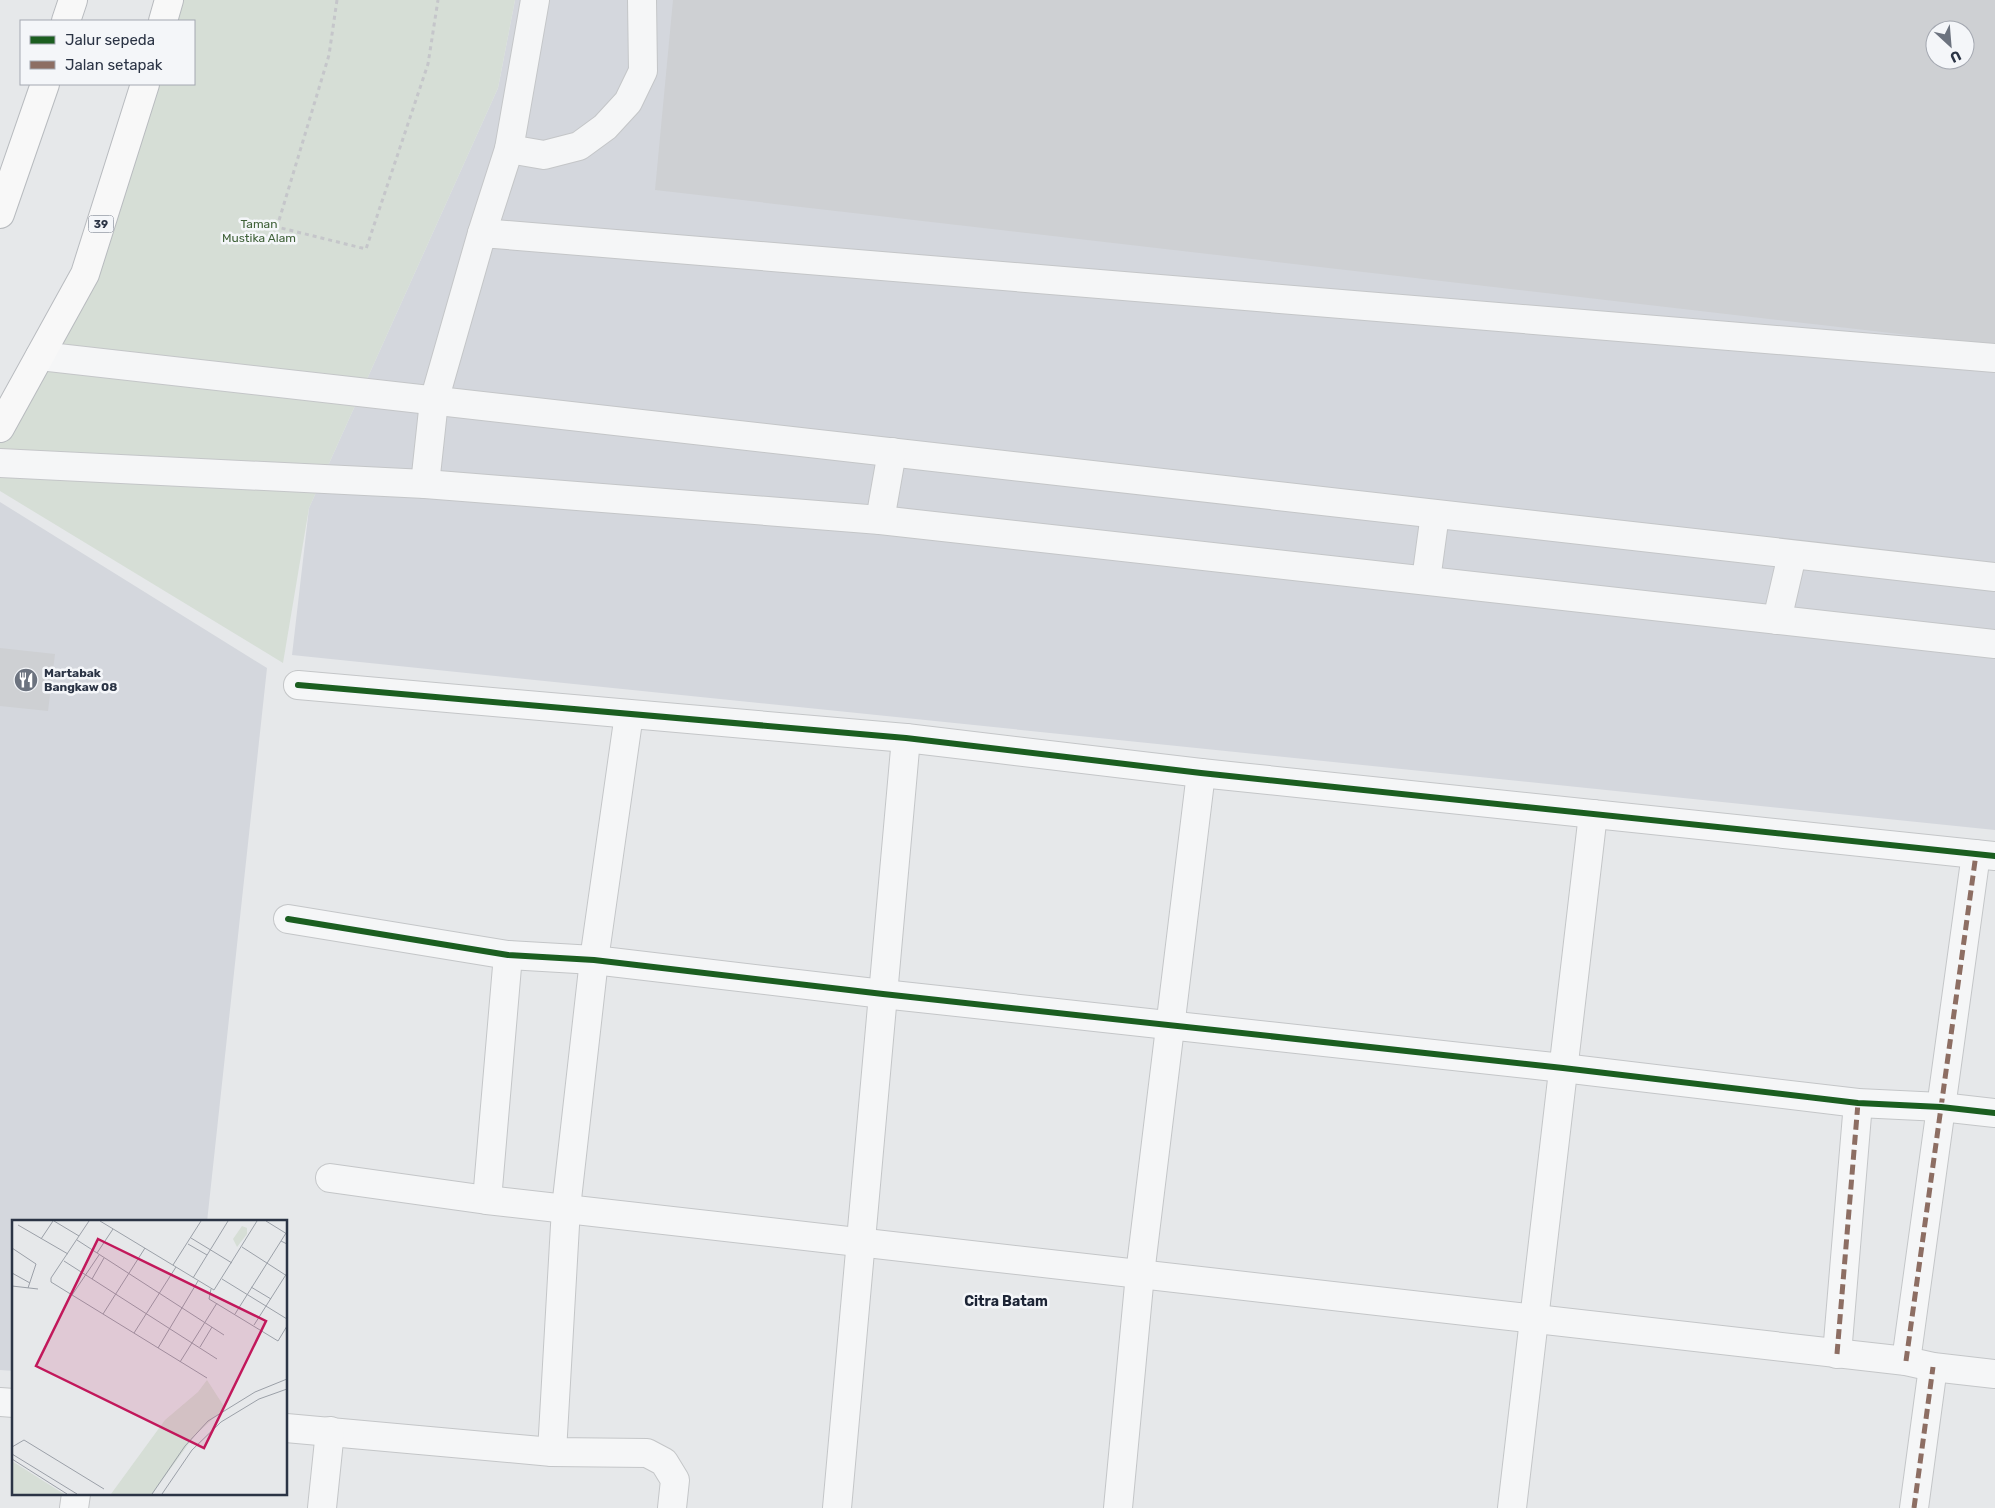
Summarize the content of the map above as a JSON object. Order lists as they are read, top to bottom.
{
  "streets": {
    "highway": ["39"]
  },
  "districts": ["Citra Batam"],
  "parks": ["Taman Mustika Alam"],
  "places": {
    "restaurant": ["Martabak Bangkaw 08"]
  },
  "legend": ["Jalur sepeda", "Jalan setapak"],
  "north": "bottom right"
}
